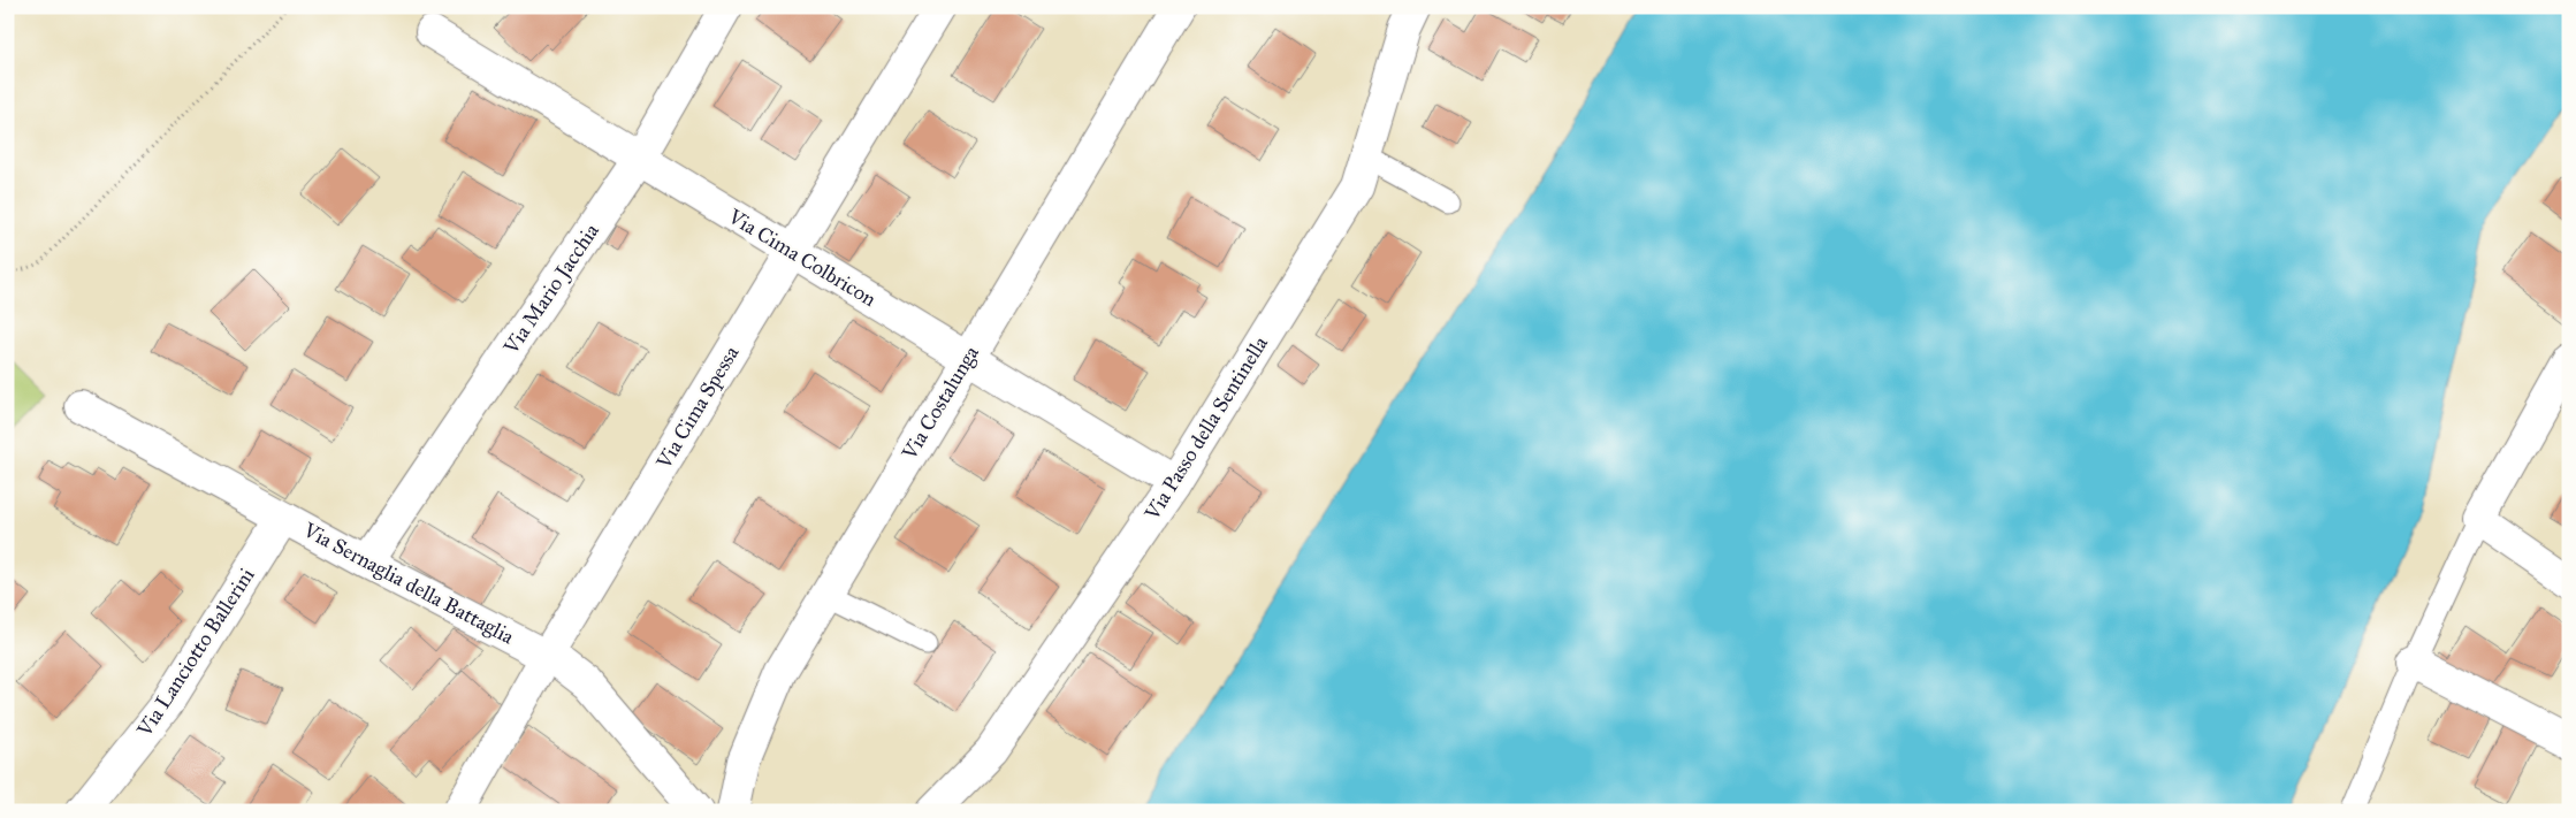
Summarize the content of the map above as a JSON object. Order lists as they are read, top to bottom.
{
  "streets": {
    "street": [
      "Via Cima Colbricon",
      "Via Mario Jacchia",
      "Via Costalunga",
      "Via Cima Spessa",
      "Via Passo della Sentinella",
      "Via Sernaglia della Battaglia",
      "Via Lanciotto Ballerini"
    ]
  },
  "crossings": [
    ["Via Cima Colbricon", "Via Mario Jacchia"],
    ["Via Cima Colbricon", "Via Costalunga"],
    ["Via Cima Colbricon", "Via Cima Spessa"],
    ["Via Cima Colbricon", "Via Passo della Sentinella"],
    ["Via Mario Jacchia", "Via Sernaglia della Battaglia"],
    ["Via Cima Spessa", "Via Sernaglia della Battaglia"],
    ["Via Sernaglia della Battaglia", "Via Lanciotto Ballerini"]
  ]
}
